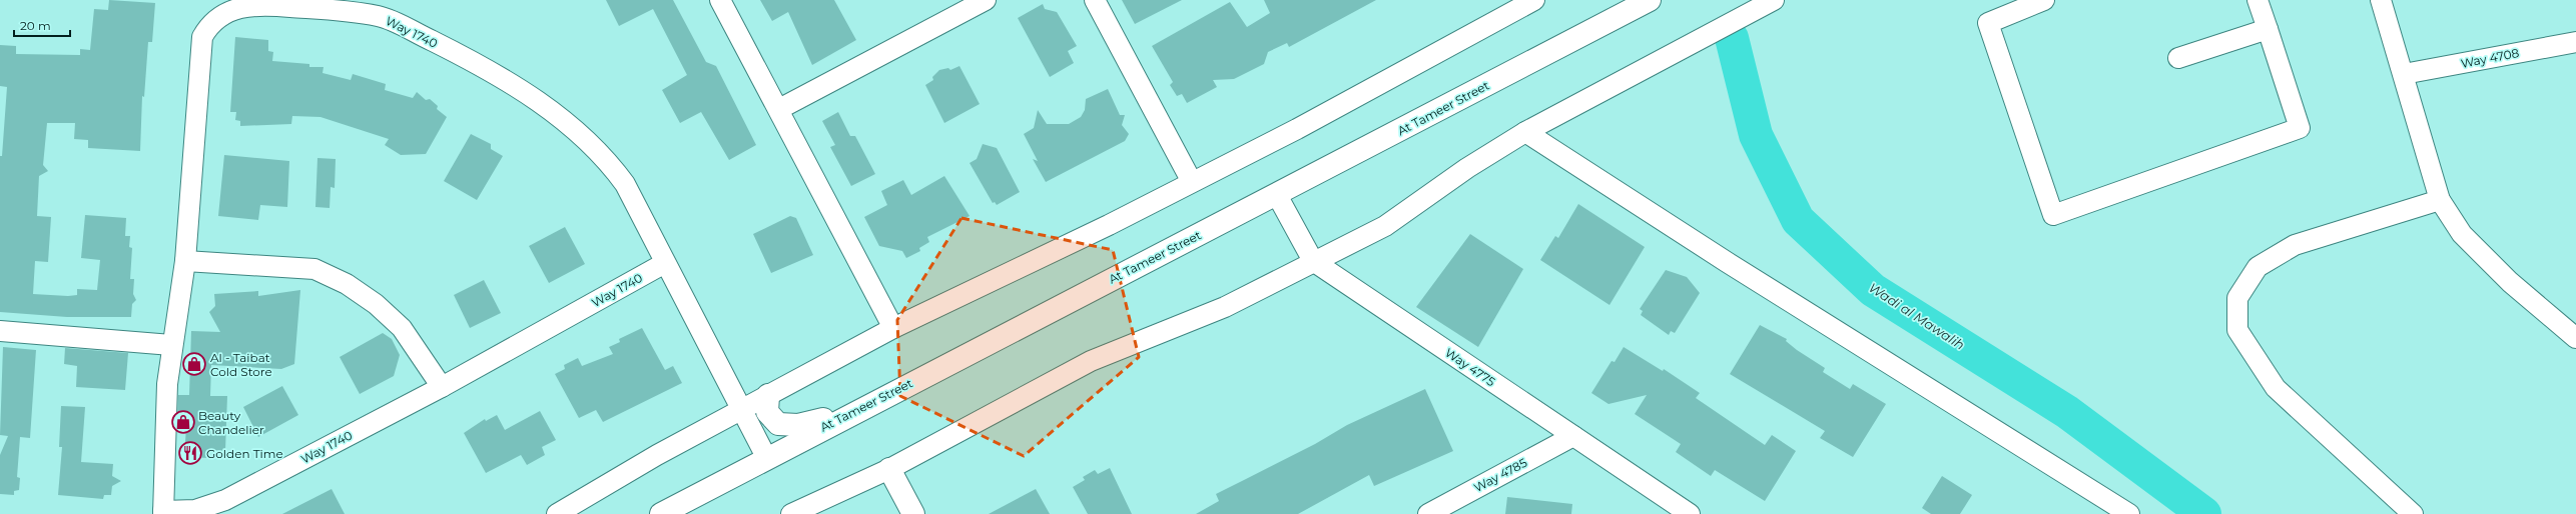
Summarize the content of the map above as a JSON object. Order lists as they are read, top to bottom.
{
  "streets": {
    "main road": ["At Tameer Street"],
    "street": [
      "Way 1740",
      "Way 4708",
      "Way 4775",
      "Way 4785"
    ]
  },
  "crossings": [
    ["Way 1740", "At Tameer Street"],
    ["At Tameer Street", "Way 4775"],
    ["Way 4775", "Way 4785"]
  ],
  "water": ["Wadi al Mawalih"],
  "places": {
    "shop": ["Al - Taibat Cold Store", "Beauty Chandelier"],
    "restaurant": ["Golden Time"]
  },
  "scale_bar": "20 m"
}
